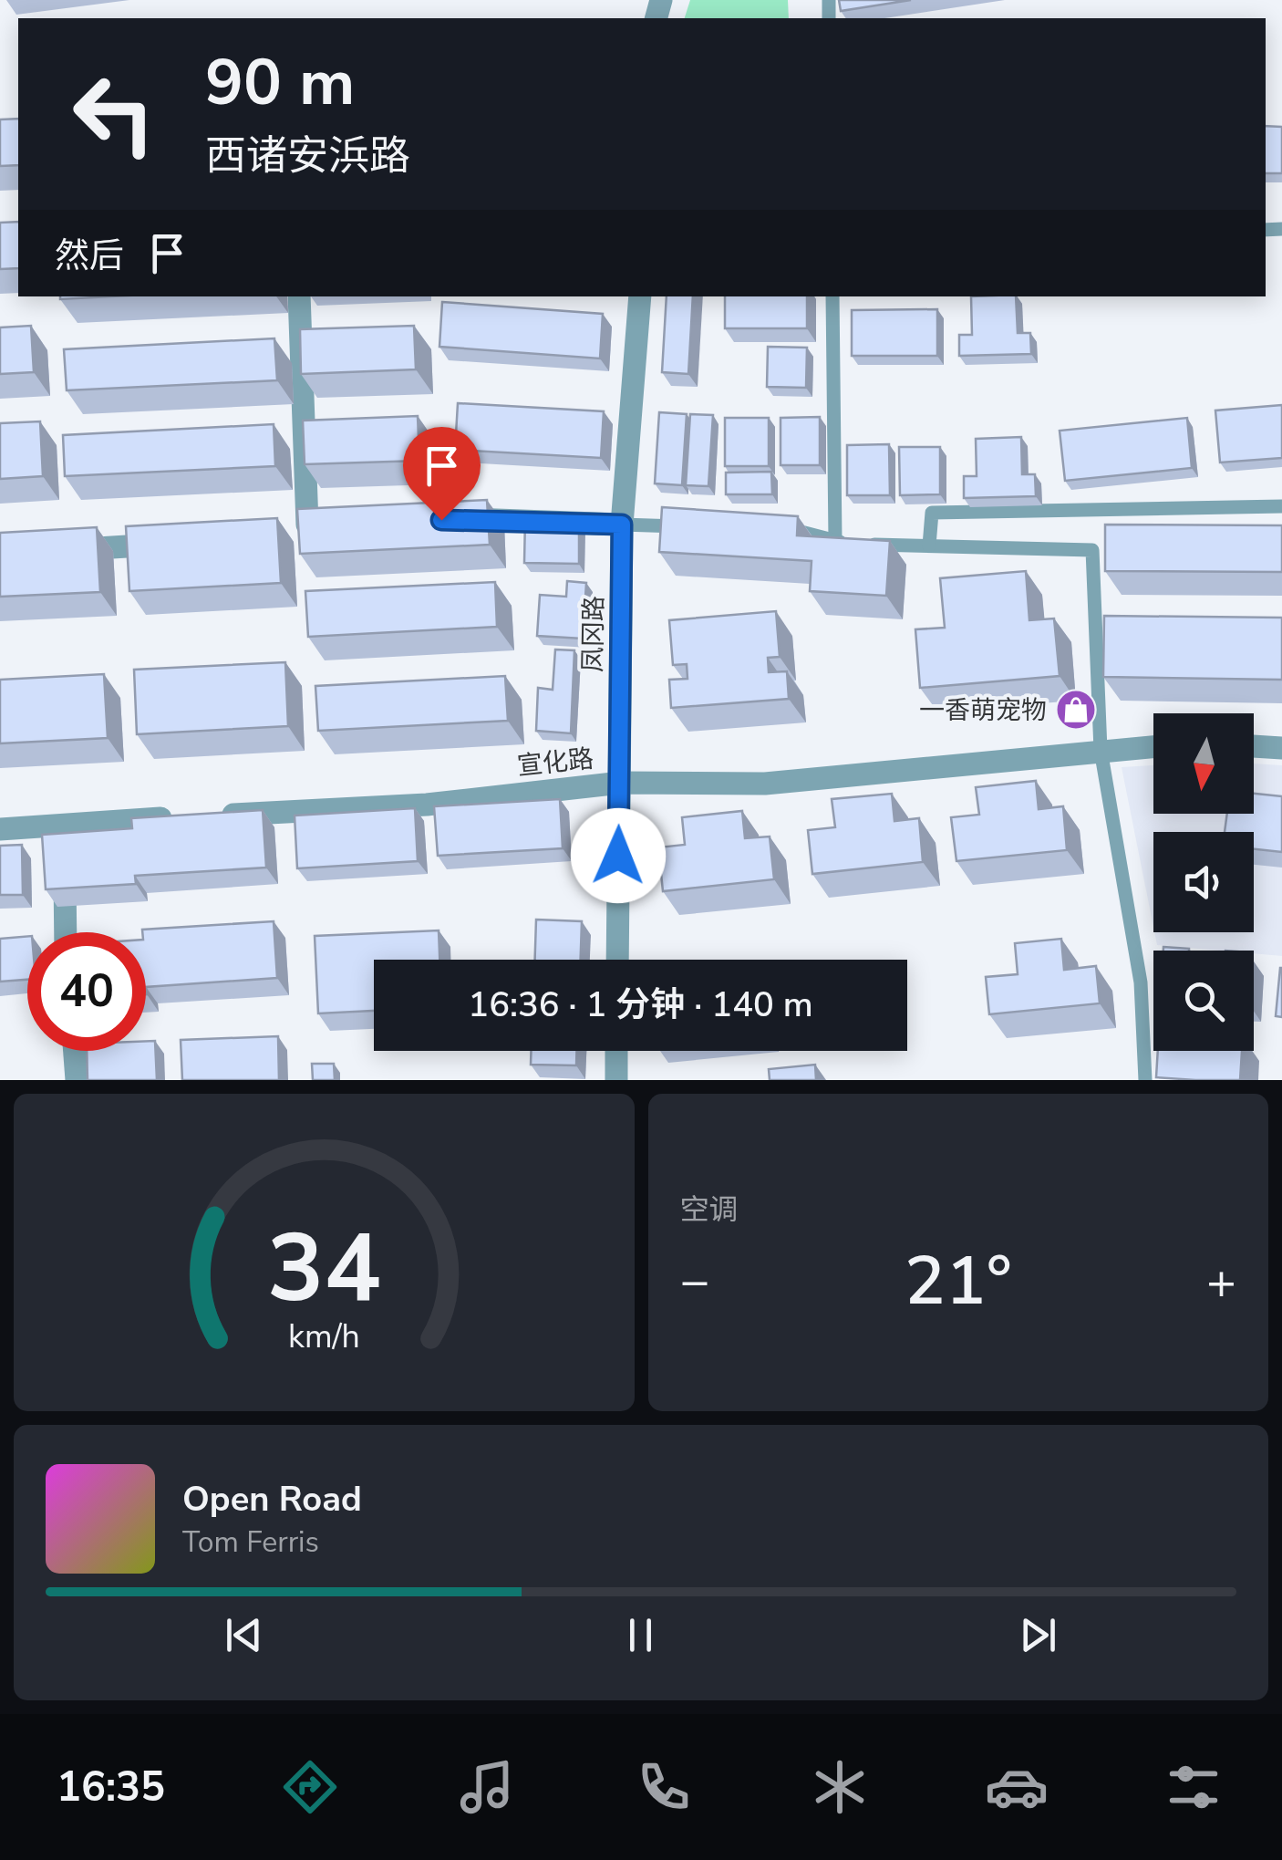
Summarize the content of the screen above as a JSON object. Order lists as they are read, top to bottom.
{
  "streets": {
    "street": ["凤冈路", "宣化路"]
  },
  "crossings": [
    ["凤冈路", "宣化路"]
  ],
  "places": {
    "shop": ["一香萌宠物"]
  },
  "north": "bottom",
  "page": {
    "turn": ["90 m", "西诸安浜路"],
    "then": "然后",
    "limit": "40",
    "trip": "16:36 · 1 分钟 · 140 m",
    "tile": "空调",
    "heat": ["−", "21°", "+"],
    "song": ["Open Road", "Tom Ferris"],
    "tabs": "16:35",
    "gauge": ["34", "km/h"]
  }
}
